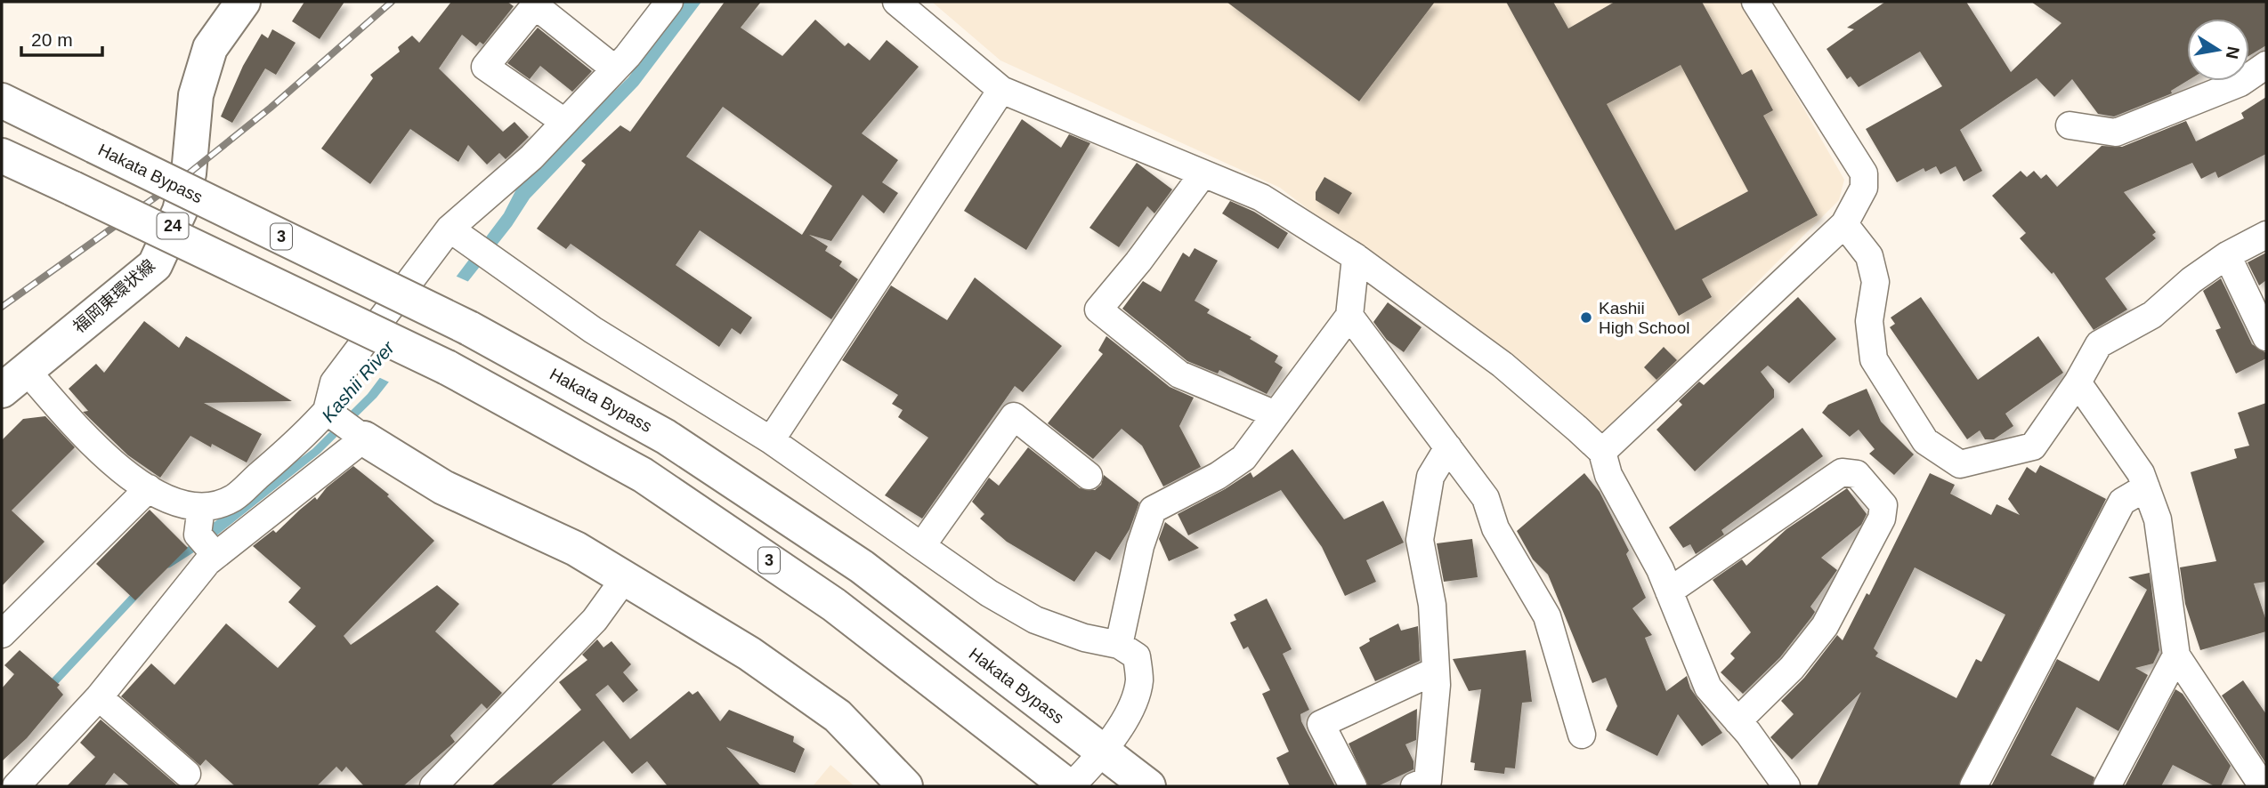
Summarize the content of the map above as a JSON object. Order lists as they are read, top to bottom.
{
  "streets": {
    "main road": [
      "Hakata Bypass",
      "24",
      "3",
      "福岡東環状線"
    ]
  },
  "water": ["Kashii River"],
  "places": ["Kashii High School"],
  "scale_bar": "20 m",
  "north": "right"
}
